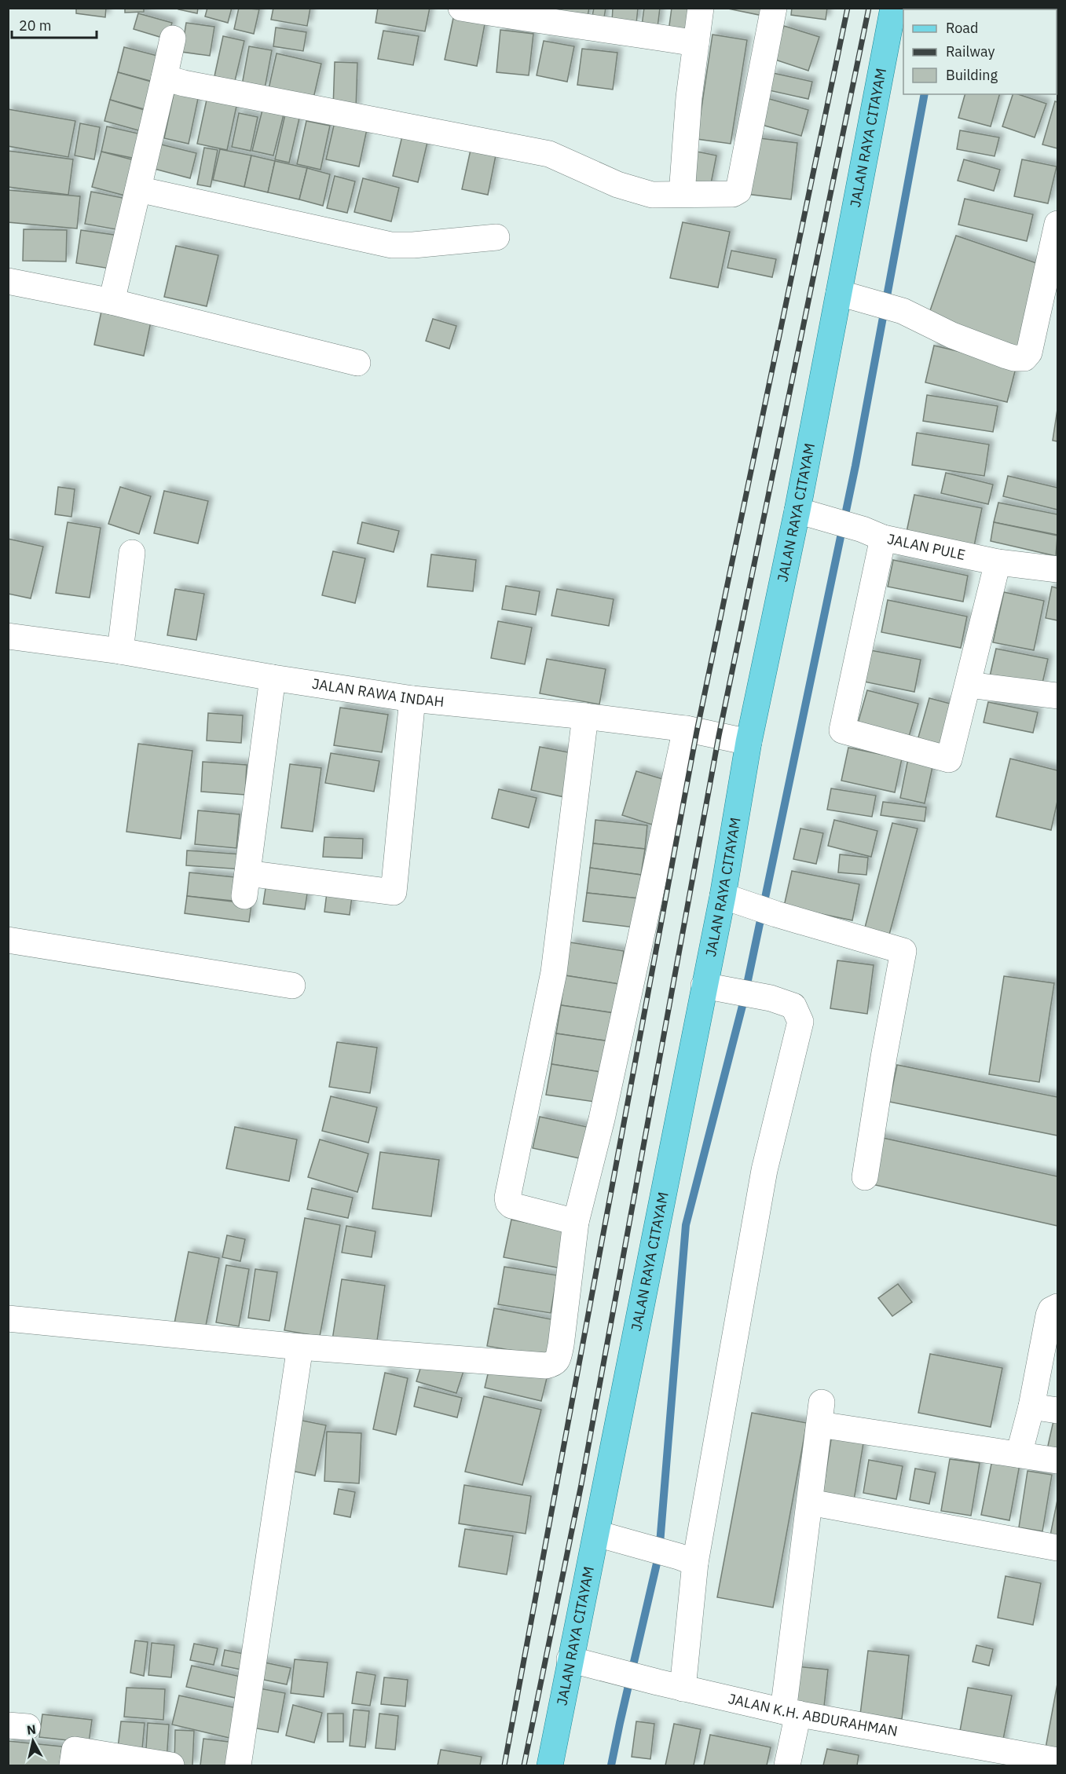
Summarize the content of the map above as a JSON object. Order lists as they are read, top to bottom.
{
  "streets": {
    "main road": ["JALAN RAYA CITAYAM"],
    "street": ["JALAN PULE", "JALAN RAWA INDAH", "JALAN K.H. ABDURAHMAN"]
  },
  "crossings": [
    ["JALAN RAYA CITAYAM", "JALAN PULE"],
    ["JALAN RAYA CITAYAM", "JALAN RAWA INDAH"],
    ["JALAN RAYA CITAYAM", "JALAN K.H. ABDURAHMAN"]
  ],
  "legend": ["Road", "Railway", "Building"],
  "scale_bar": "20 m",
  "north": "top"
}
